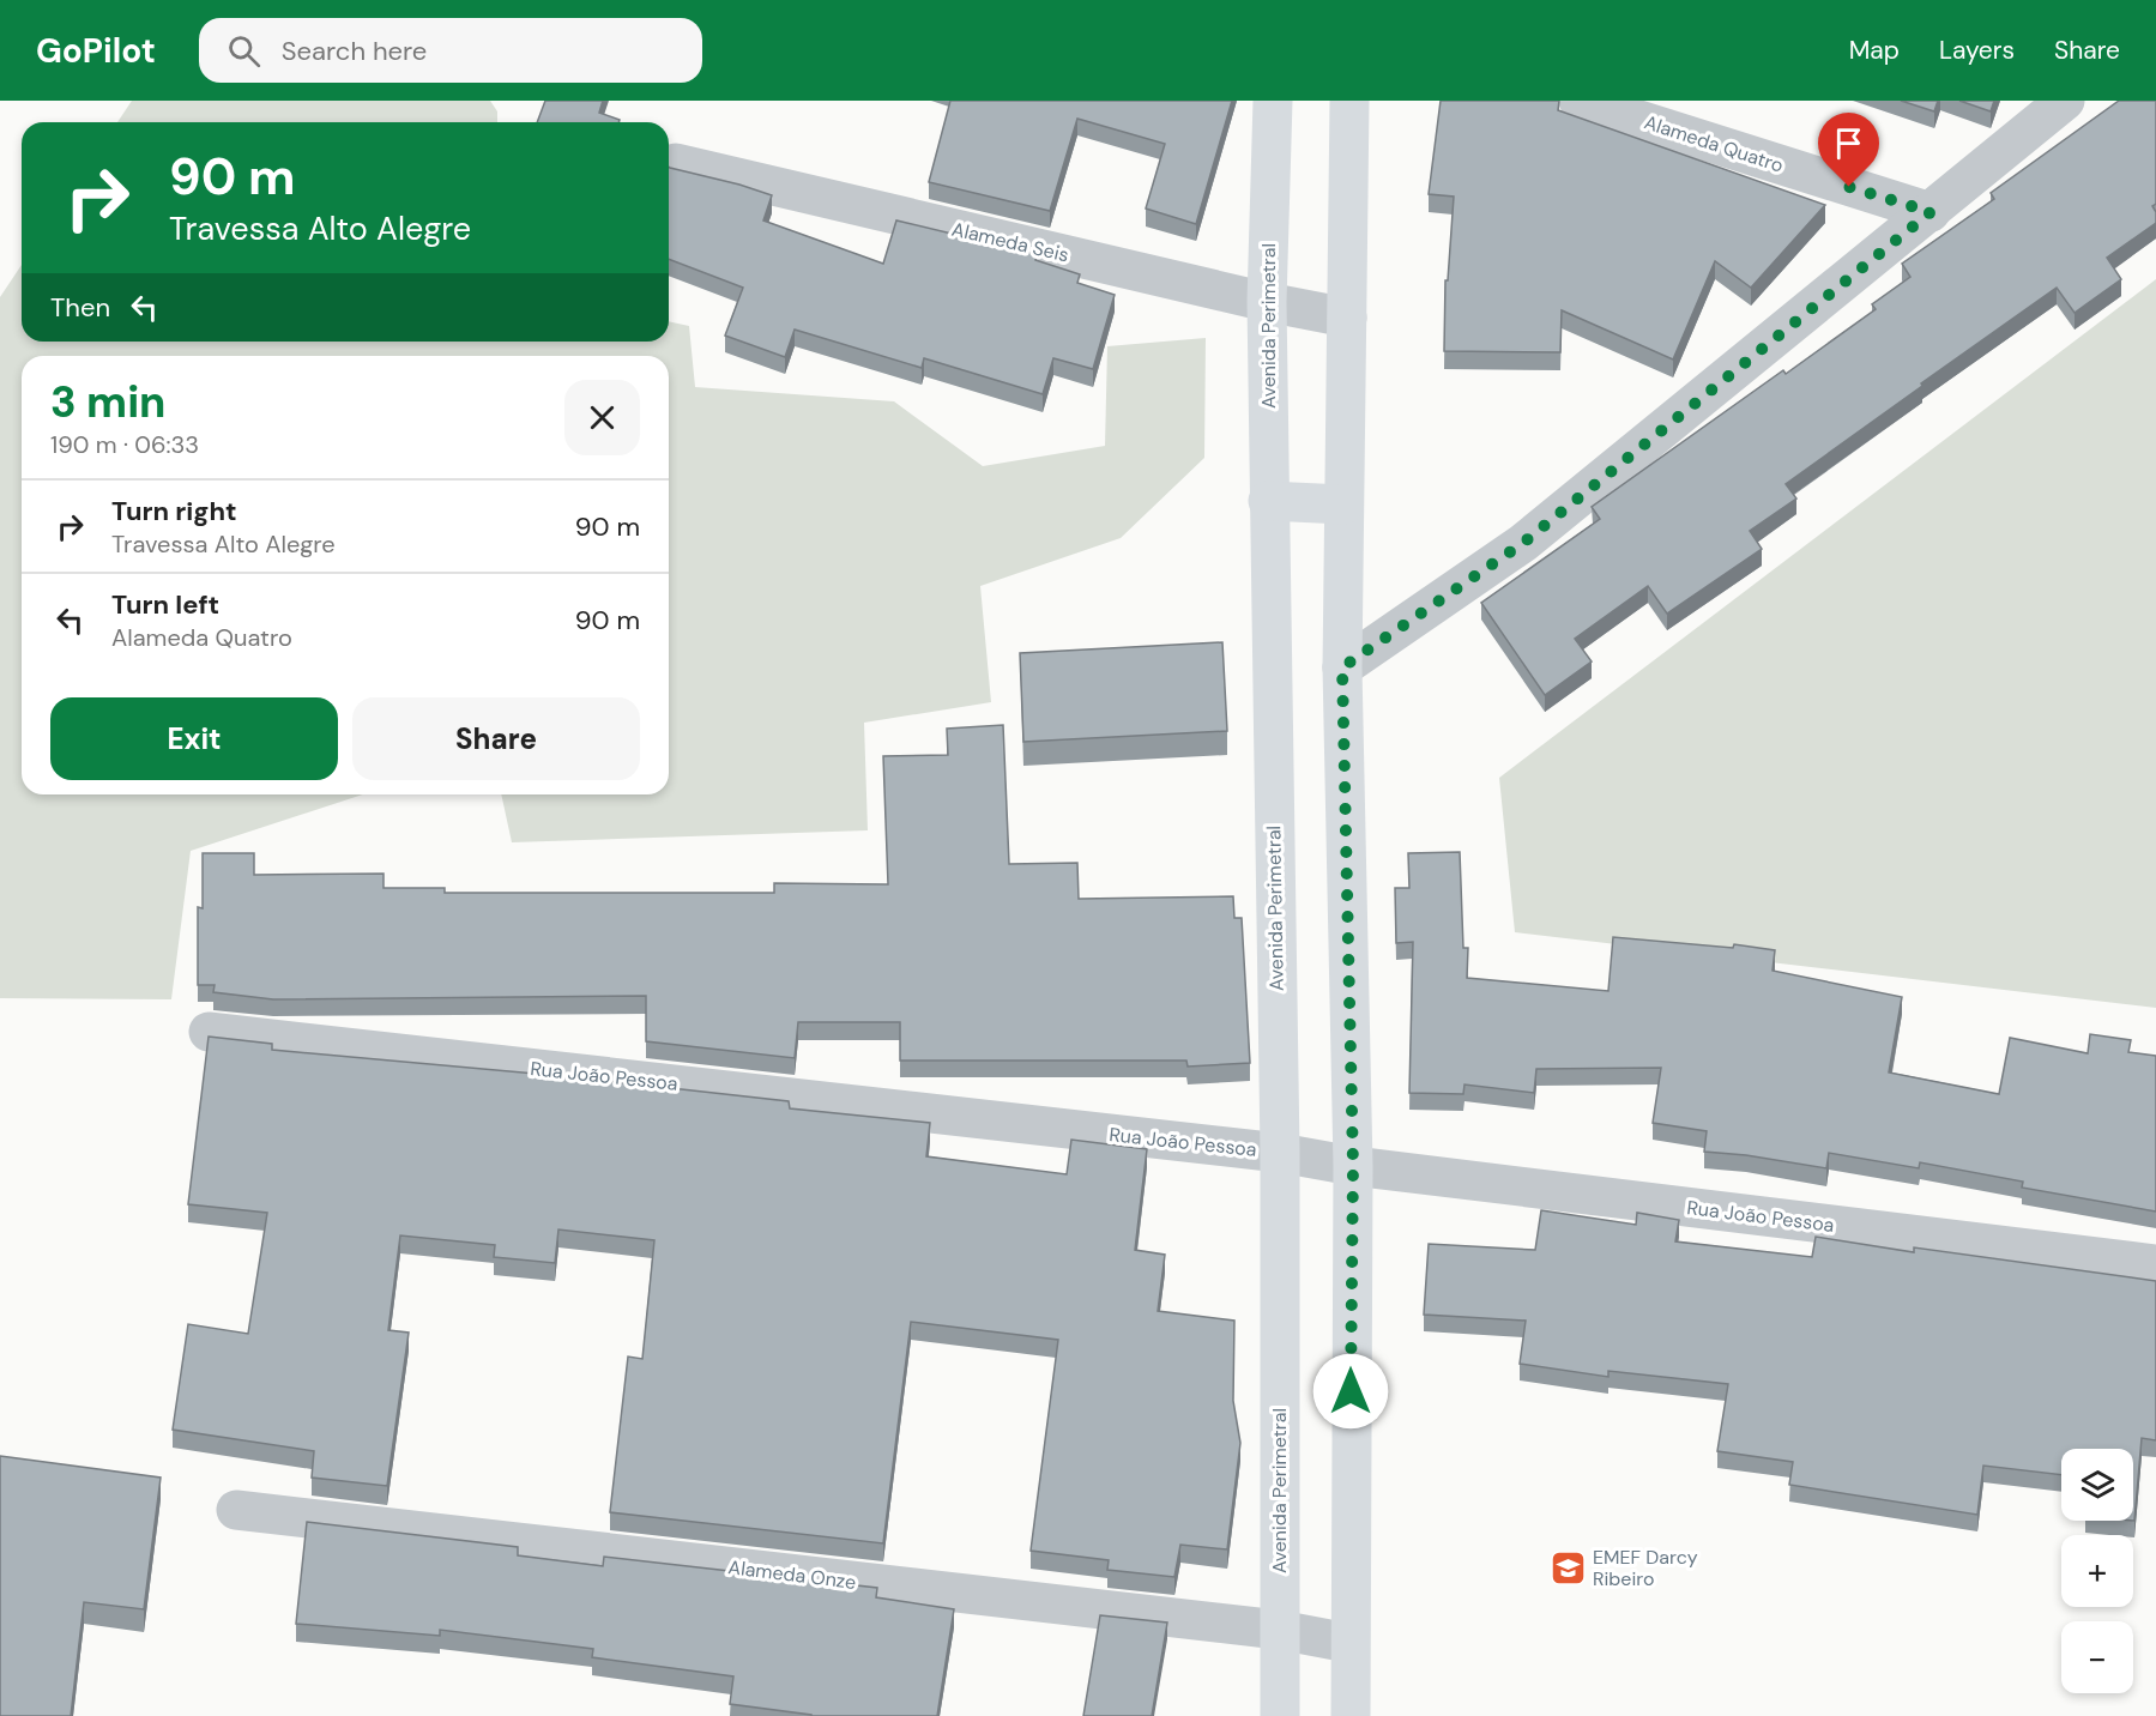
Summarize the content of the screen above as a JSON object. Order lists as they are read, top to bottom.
{
  "streets": {
    "street": [
      "Alameda Quatro",
      "Alameda Seis",
      "Avenida Perimetral",
      "Rua João Pessoa",
      "Alameda Onze"
    ]
  },
  "crossings": [
    ["Alameda Seis", "Avenida Perimetral"],
    ["Avenida Perimetral", "Rua João Pessoa"],
    ["Avenida Perimetral", "Alameda Onze"]
  ],
  "places": {
    "school or university": ["EMEF Darcy Ribeiro"]
  },
  "page": {
    "header": "GoPilot",
    "search": "Search here",
    "nav": ["Map", "Layers", "Share"],
    "turn": ["90 m", "Travessa Alto Alegre"],
    "then": "Then",
    "heading": ["3 min", "190 m · 06:33"],
    "list": [
      {
        "name": "Turn right",
        "note": "Travessa Alto Alegre",
        "value": "90 m"
      },
      {
        "name": "Turn left",
        "note": "Alameda Quatro",
        "value": "90 m"
      }
    ],
    "buttons": ["Exit", "Share"],
    "map_buttons": ["+", "−"]
  }
}
